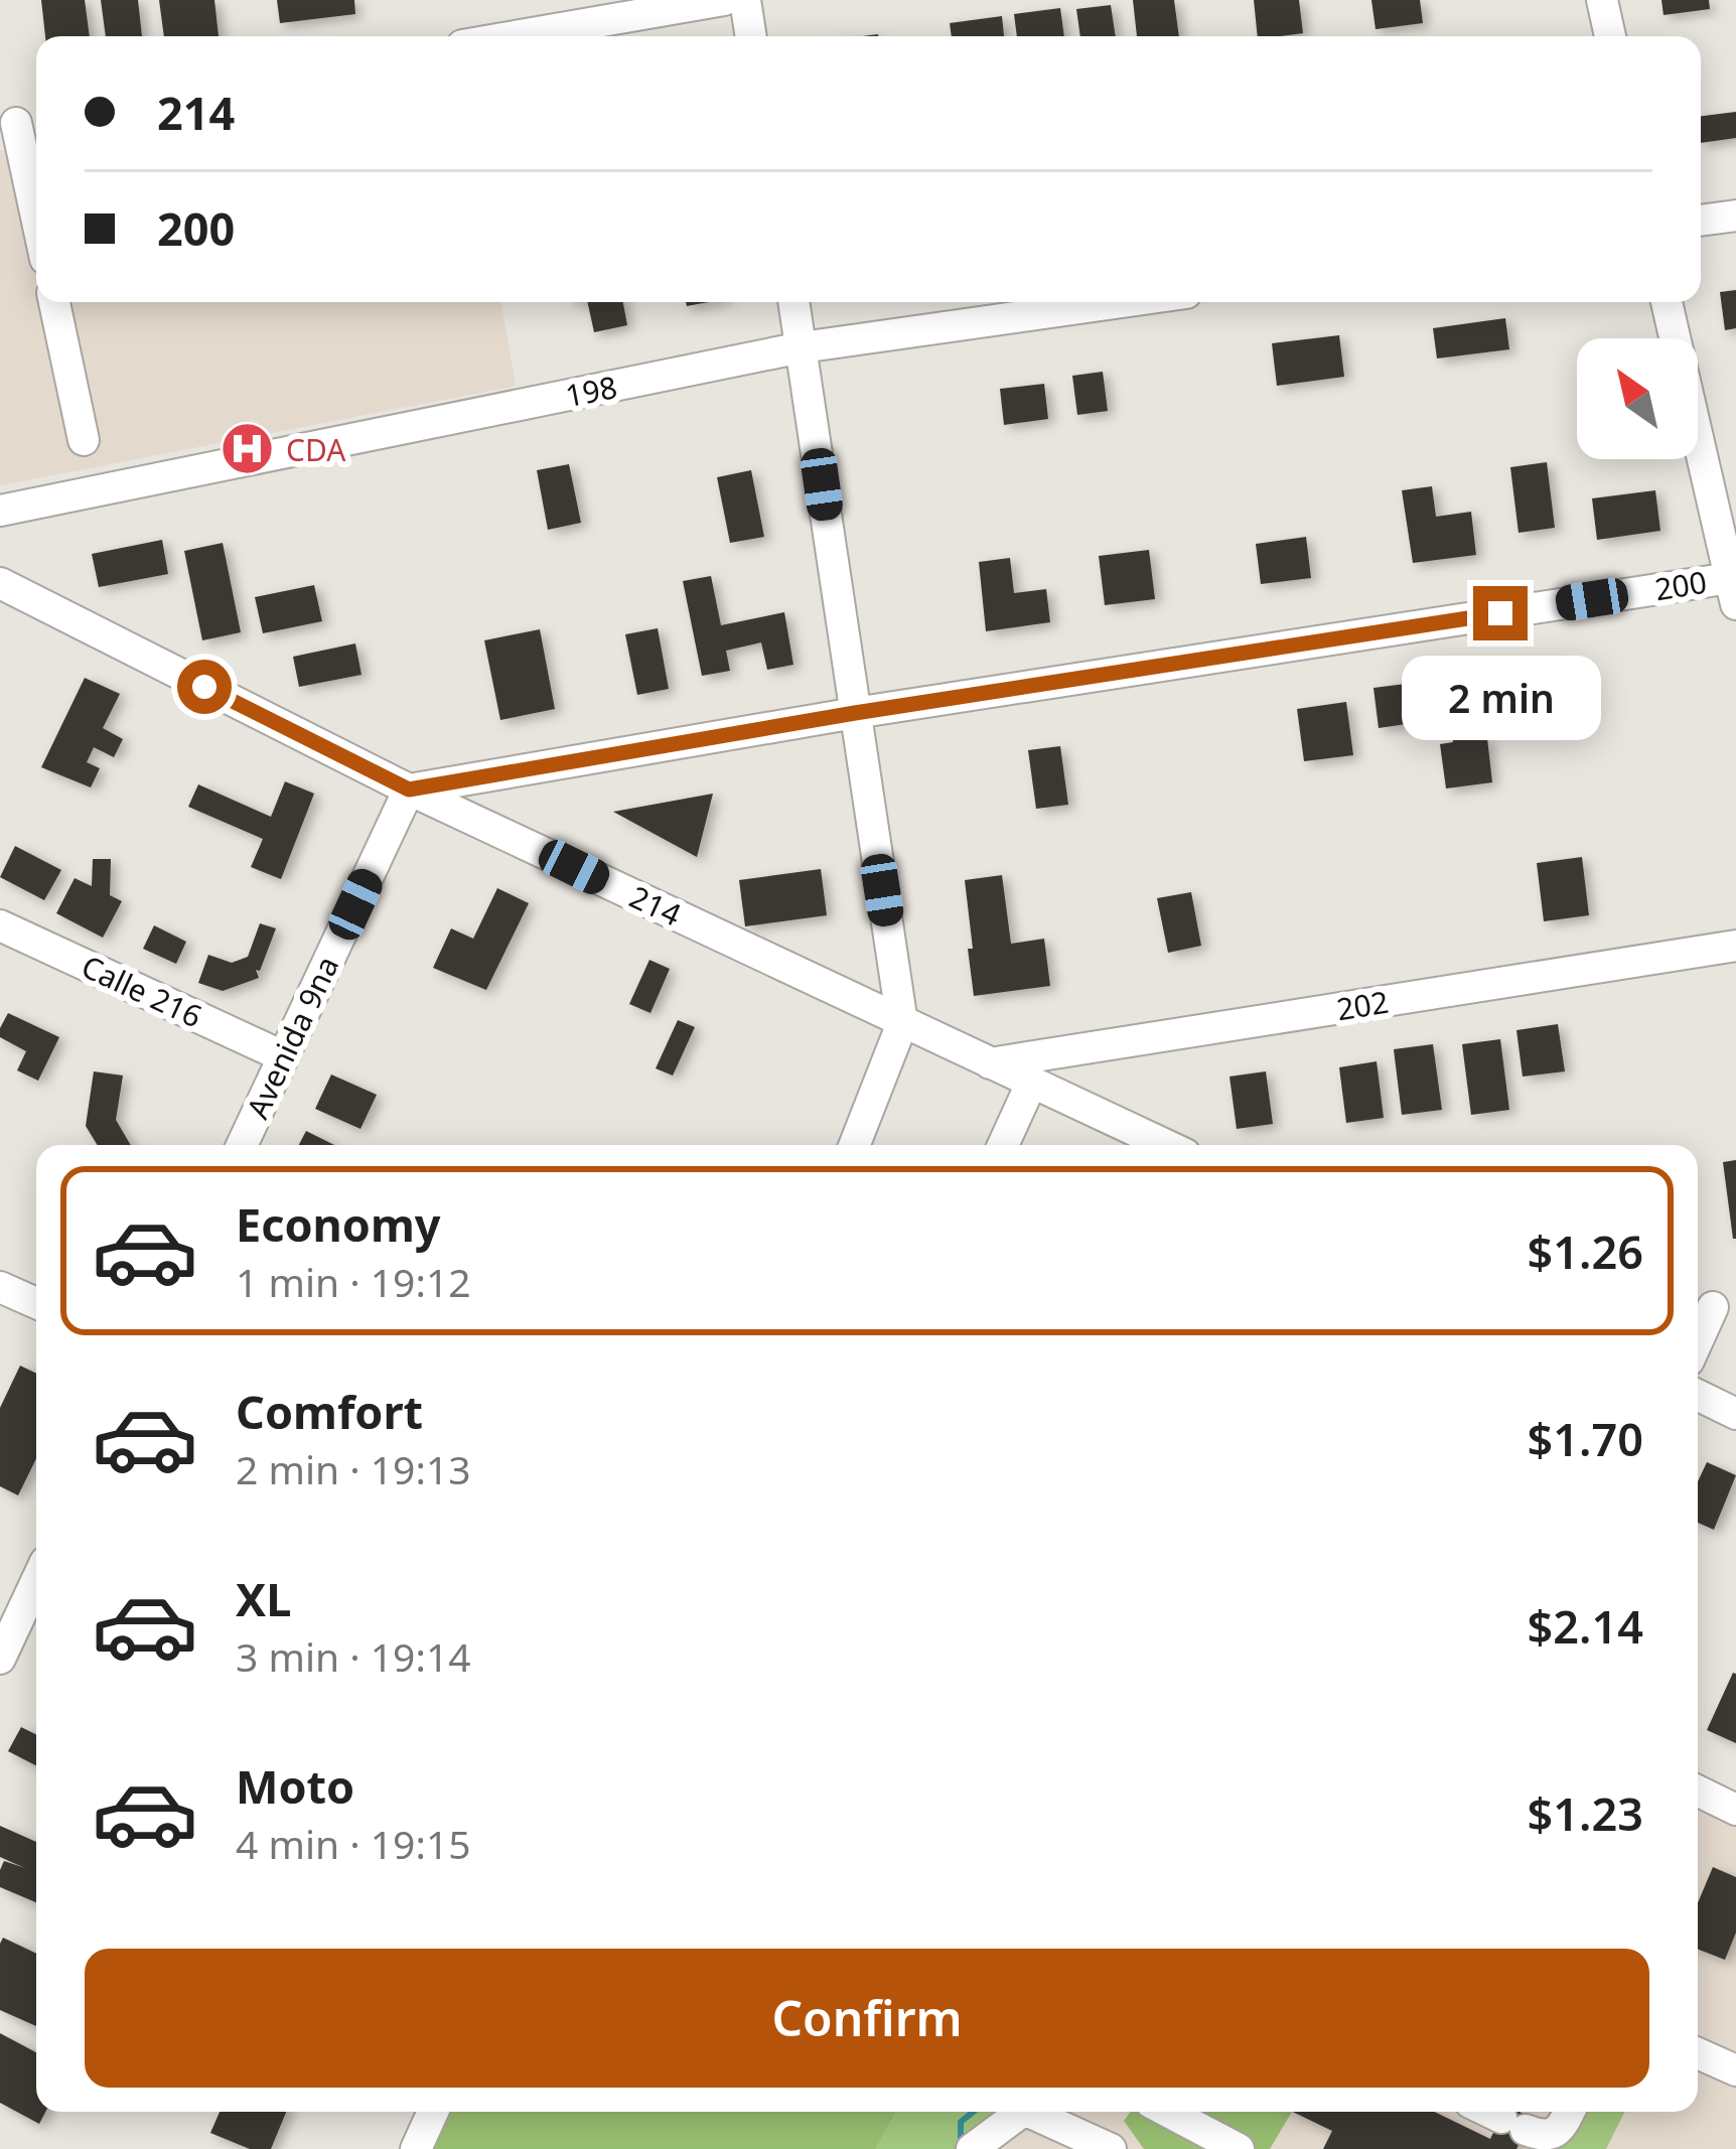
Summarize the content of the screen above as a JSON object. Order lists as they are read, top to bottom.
{
  "streets": {
    "street": [
      "198",
      "200",
      "214",
      "Calle 216",
      "202",
      "Avenida 9na"
    ]
  },
  "crossings": [
    ["200", "214"],
    ["200", "Avenida 9na"],
    ["214", "202"],
    ["214", "Avenida 9na"],
    ["Calle 216", "Avenida 9na"]
  ],
  "places": {
    "hospital": ["CDA"]
  },
  "north": "top left",
  "page": {
    "banner": ["214", "200"],
    "bubble": "2 min",
    "list": [
      {
        "name": "Economy",
        "note": "1 min · 19:12",
        "value": "$1.26"
      },
      {
        "name": "Comfort",
        "note": "2 min · 19:13",
        "value": "$1.70"
      },
      {
        "name": "XL",
        "note": "3 min · 19:14",
        "value": "$2.14"
      },
      {
        "name": "Moto",
        "note": "4 min · 19:15",
        "value": "$1.23"
      }
    ],
    "buttons": "Confirm"
  }
}
